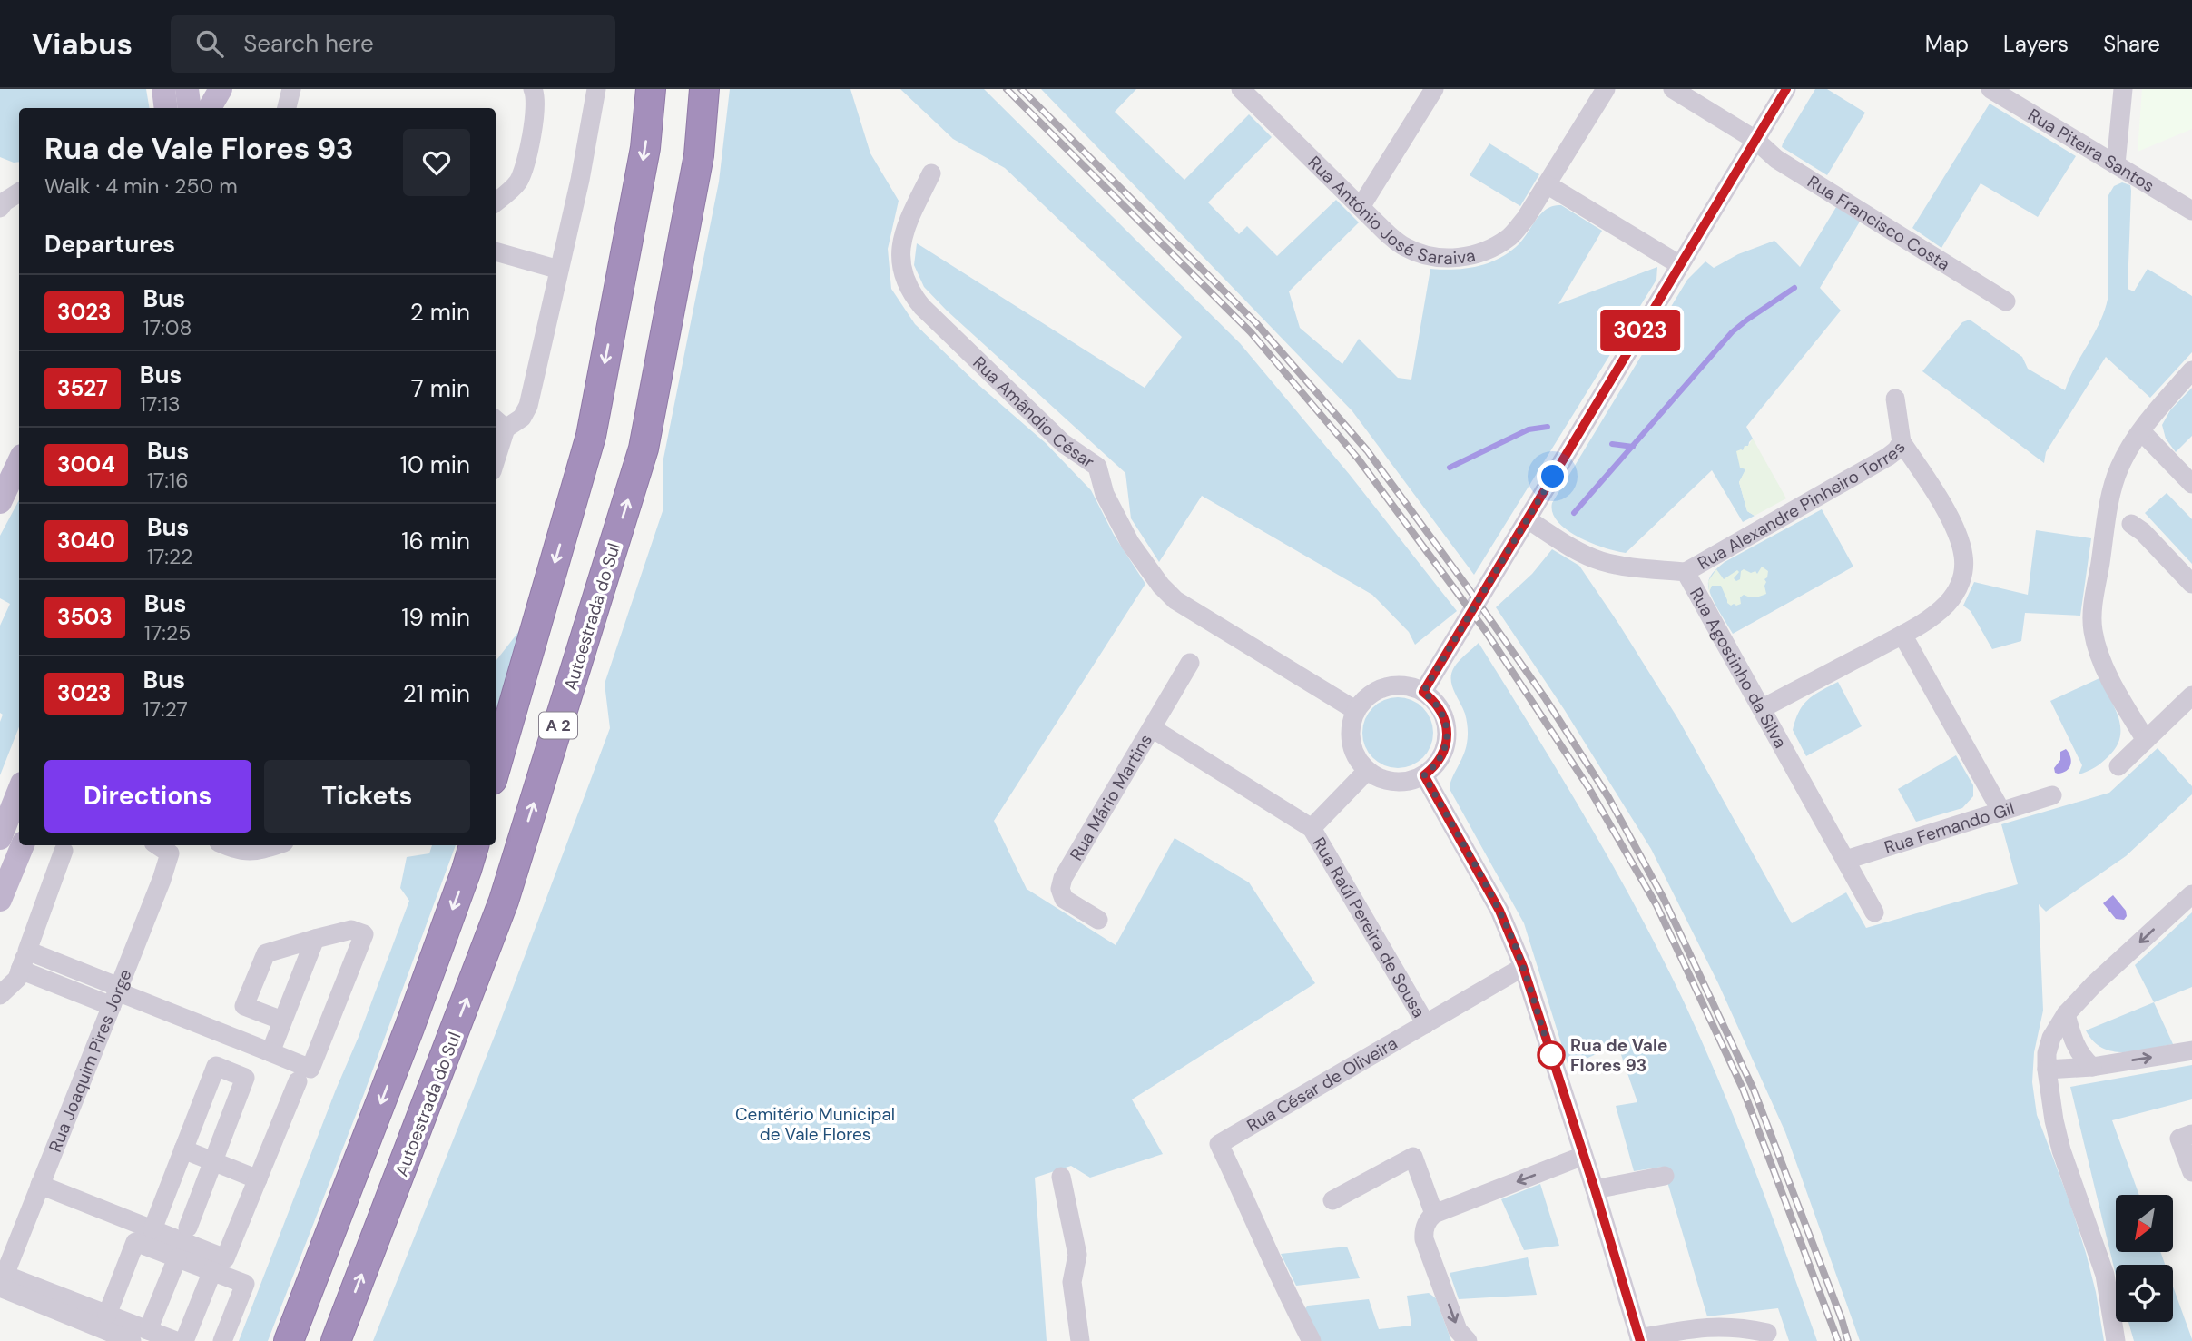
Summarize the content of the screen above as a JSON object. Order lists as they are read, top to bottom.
{
  "streets": {
    "highway": ["Autoestrada do Sul", "A 2"],
    "street": [
      "Rua Piteira Santos",
      "Rua António José Saraiva",
      "Rua Francisco Costa",
      "Rua Amândio César",
      "Rua Alexandre Pinheiro Torres",
      "Rua Agostinho da Silva",
      "Rua Mário Martins",
      "Rua Fernando Gil",
      "Rua Raúl Pereira de Sousa",
      "Rua Joaquim Pires Jorge",
      "Rua César de Oliveira"
    ]
  },
  "crossings": [
    ["Rua Alexandre Pinheiro Torres", "Rua Agostinho da Silva"],
    ["Rua Agostinho da Silva", "Rua Fernando Gil"],
    ["Rua Mário Martins", "Rua Raúl Pereira de Sousa"],
    ["Rua Raúl Pereira de Sousa", "Rua César de Oliveira"]
  ],
  "parks": ["Cemitério Municipal de Vale Flores"],
  "places": ["Rua de Vale Flores 93"],
  "lines": ["bus line 3023"],
  "north": "bottom left",
  "page": {
    "header": "Viabus",
    "search": "Search here",
    "nav": ["Map", "Layers", "Share"],
    "on_map": "3023",
    "heading": [
      ["Rua de Vale Flores 93", "Walk · 4 min · 250 m"],
      "Departures"
    ],
    "list": [
      {
        "mark": "3023",
        "name": "Bus",
        "note": "17:08",
        "value": "2 min"
      },
      {
        "mark": "3527",
        "name": "Bus",
        "note": "17:13",
        "value": "7 min"
      },
      {
        "mark": "3004",
        "name": "Bus",
        "note": "17:16",
        "value": "10 min"
      },
      {
        "mark": "3040",
        "name": "Bus",
        "note": "17:22",
        "value": "16 min"
      },
      {
        "mark": "3503",
        "name": "Bus",
        "note": "17:25",
        "value": "19 min"
      },
      {
        "mark": "3023",
        "name": "Bus",
        "note": "17:27",
        "value": "21 min"
      }
    ],
    "buttons": ["Directions", "Tickets"]
  }
}
